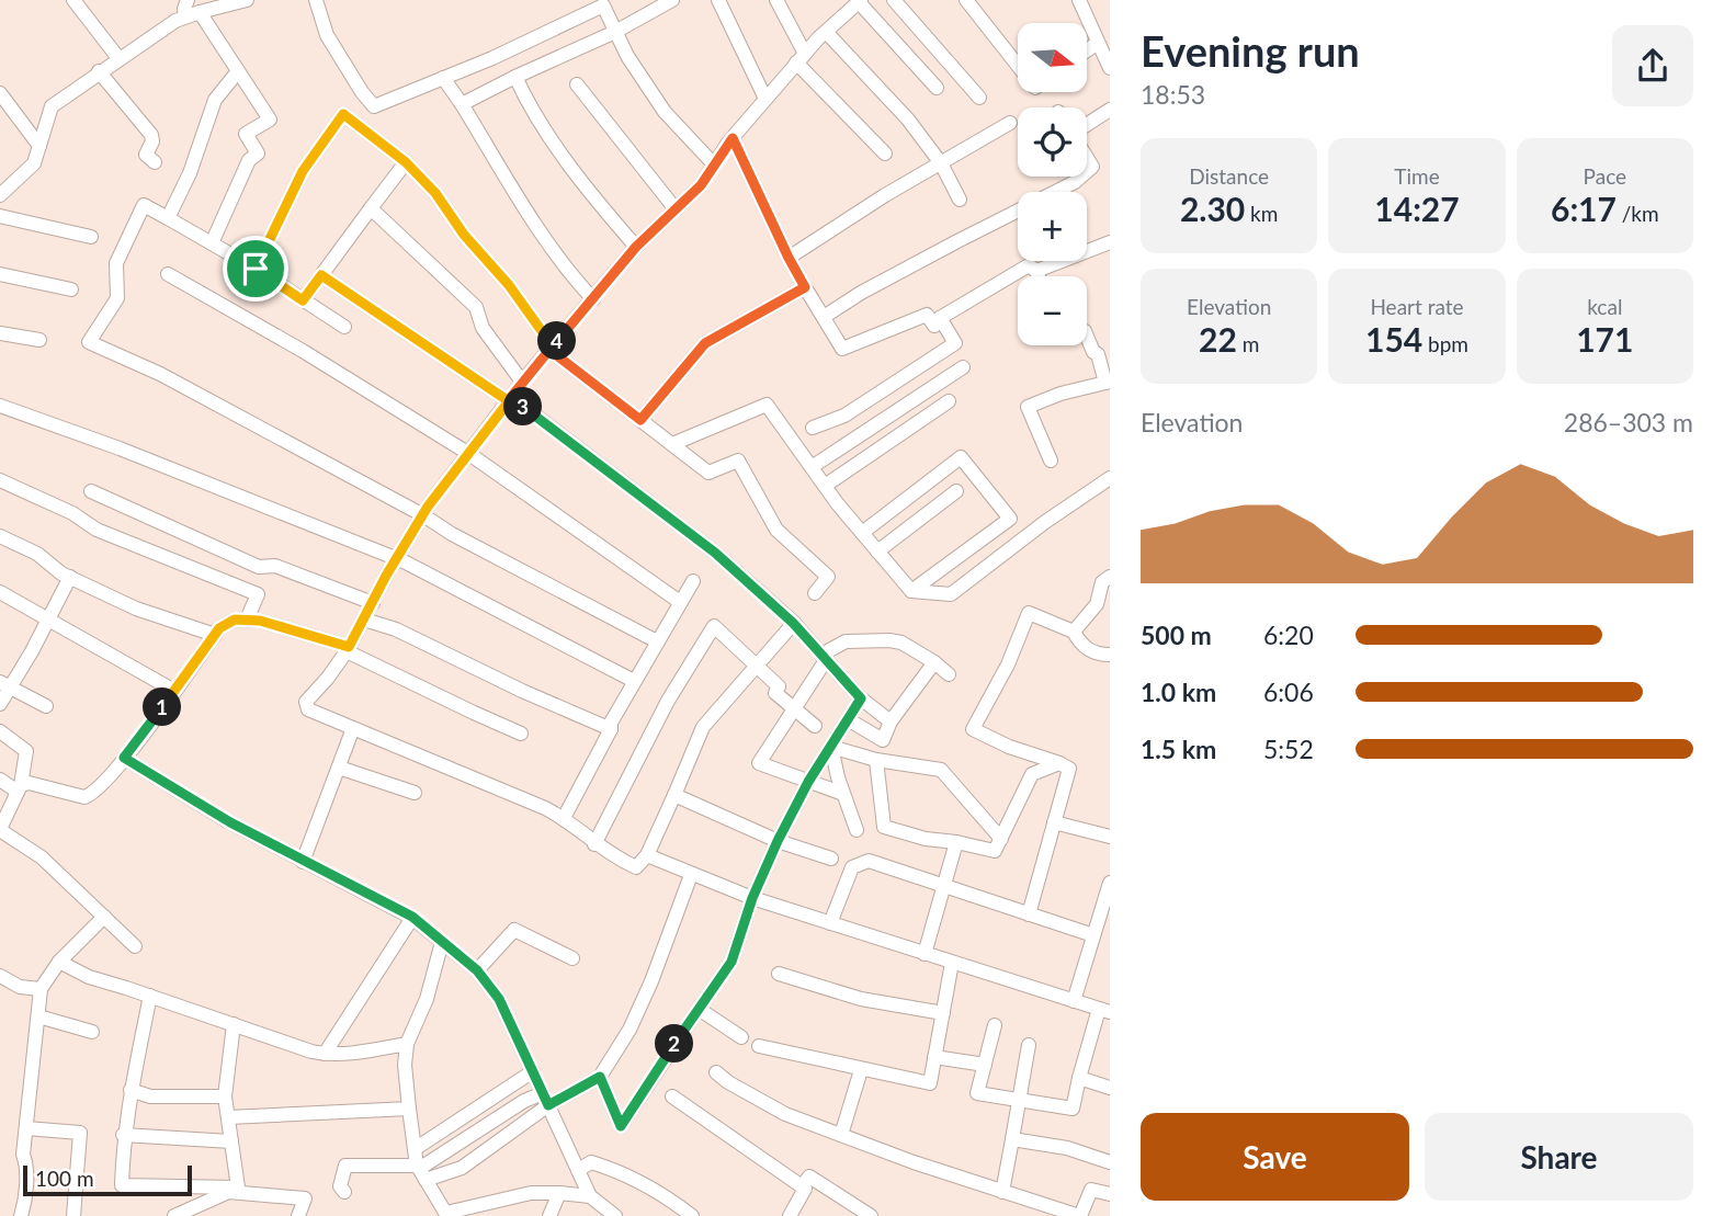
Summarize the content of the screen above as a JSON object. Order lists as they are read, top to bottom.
{
  "scale_bar": "100 m",
  "north": "right",
  "page": {
    "heading": ["Evening run", "18:53"],
    "map_buttons": ["+", "−"],
    "stats": [
      ["Distance", "2.30 km"],
      ["Time", "14:27"],
      ["Pace", "6:17 /km"],
      ["Elevation", "22 m"],
      ["Heart rate", "154 bpm"],
      ["kcal", "171"]
    ],
    "pins": [
      "4",
      "3",
      "1",
      "2"
    ],
    "chart": ["Elevation", "286–303 m"],
    "list": [
      {
        "name": "500 m",
        "note": "6:20"
      },
      {
        "name": "1.0 km",
        "note": "6:06"
      },
      {
        "name": "1.5 km",
        "note": "5:52"
      }
    ],
    "buttons": ["Save", "Share"],
    "scale": "100 m"
  }
}
